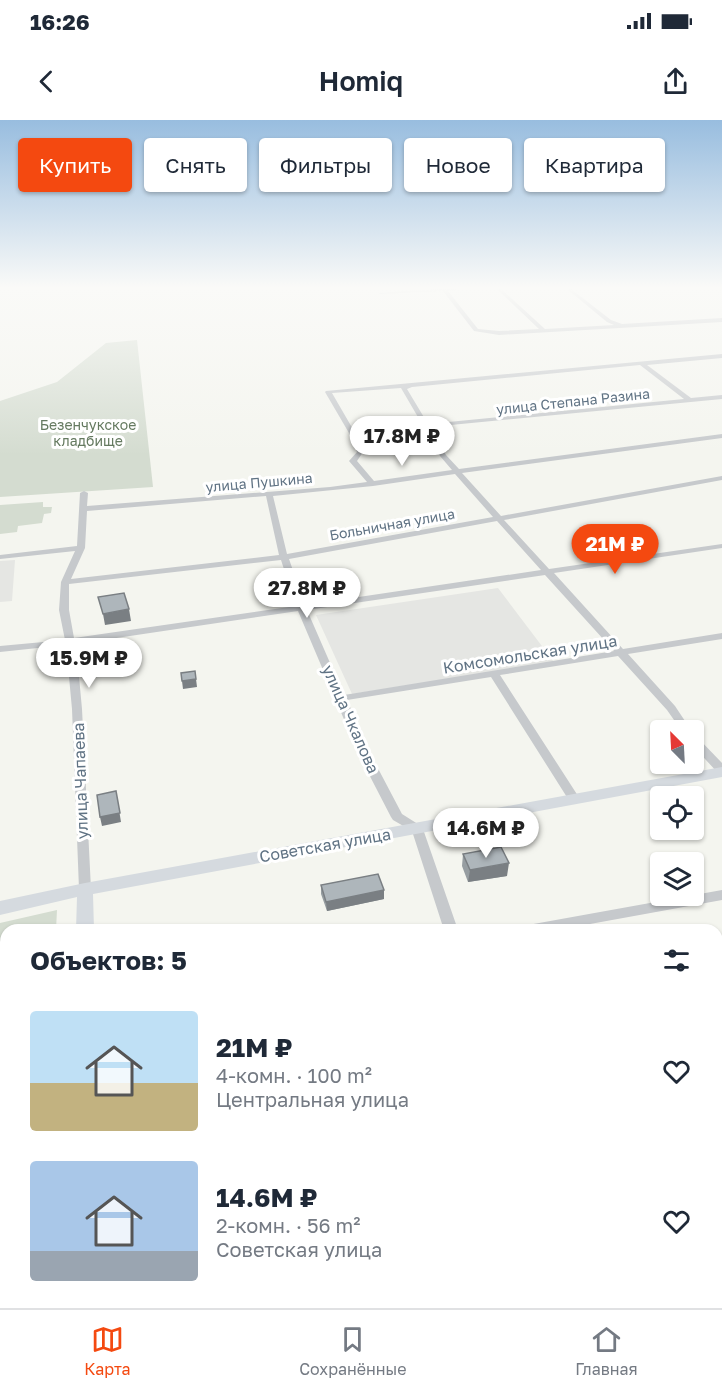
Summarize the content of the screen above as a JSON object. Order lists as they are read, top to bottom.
{
  "streets": {
    "street": [
      "улица Степана Разина",
      "улица Пушкина",
      "Больничная улица",
      "Комсомольская улица",
      "улица Чкалова",
      "улица Чапаева",
      "Советская улица"
    ]
  },
  "crossings": [
    ["улица Пушкина", "улица Чкалова"],
    ["улица Пушкина", "улица Чапаева"],
    ["Больничная улица", "улица Чкалова"],
    ["Больничная улица", "улица Чапаева"],
    ["Комсомольская улица", "улица Чкалова"],
    ["улица Чкалова", "Советская улица"],
    ["улица Чапаева", "Советская улица"]
  ],
  "parks": ["Безенчукское кладбище"],
  "north": "top left",
  "page": {
    "status": "16:26",
    "header": "Homiq",
    "chip": [
      "Купить",
      "Снять",
      "Фильтры",
      "Новое",
      "Квартира"
    ],
    "price": [
      "17.8M ₽",
      "21M ₽",
      "27.8M ₽",
      "15.9M ₽",
      "14.6M ₽"
    ],
    "heading": "Объектов: 5",
    "list": [
      {
        "name": "21M ₽",
        "note": "4-комн. · 100 m² · Центральная улица"
      },
      {
        "name": "14.6M ₽",
        "note": "2-комн. · 56 m² · Советская улица"
      }
    ],
    "tabs": ["Карта", "Сохранённые", "Главная"]
  }
}
